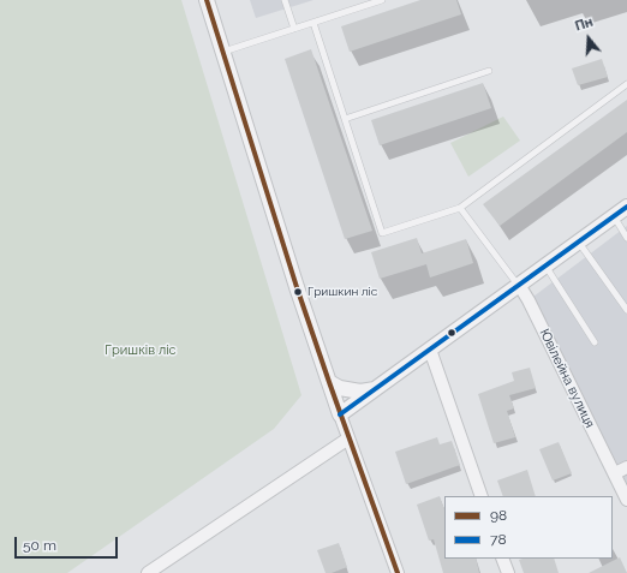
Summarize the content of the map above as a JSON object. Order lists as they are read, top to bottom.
{
  "streets": {
    "street": ["Ювілейна вулиця"]
  },
  "parks": ["Гришків ліс"],
  "places": ["Гришкин ліс"],
  "lines": ["transit line 98", "transit line 78"],
  "legend": ["98", "78"],
  "scale_bar": "50 m",
  "north": "top"
}
